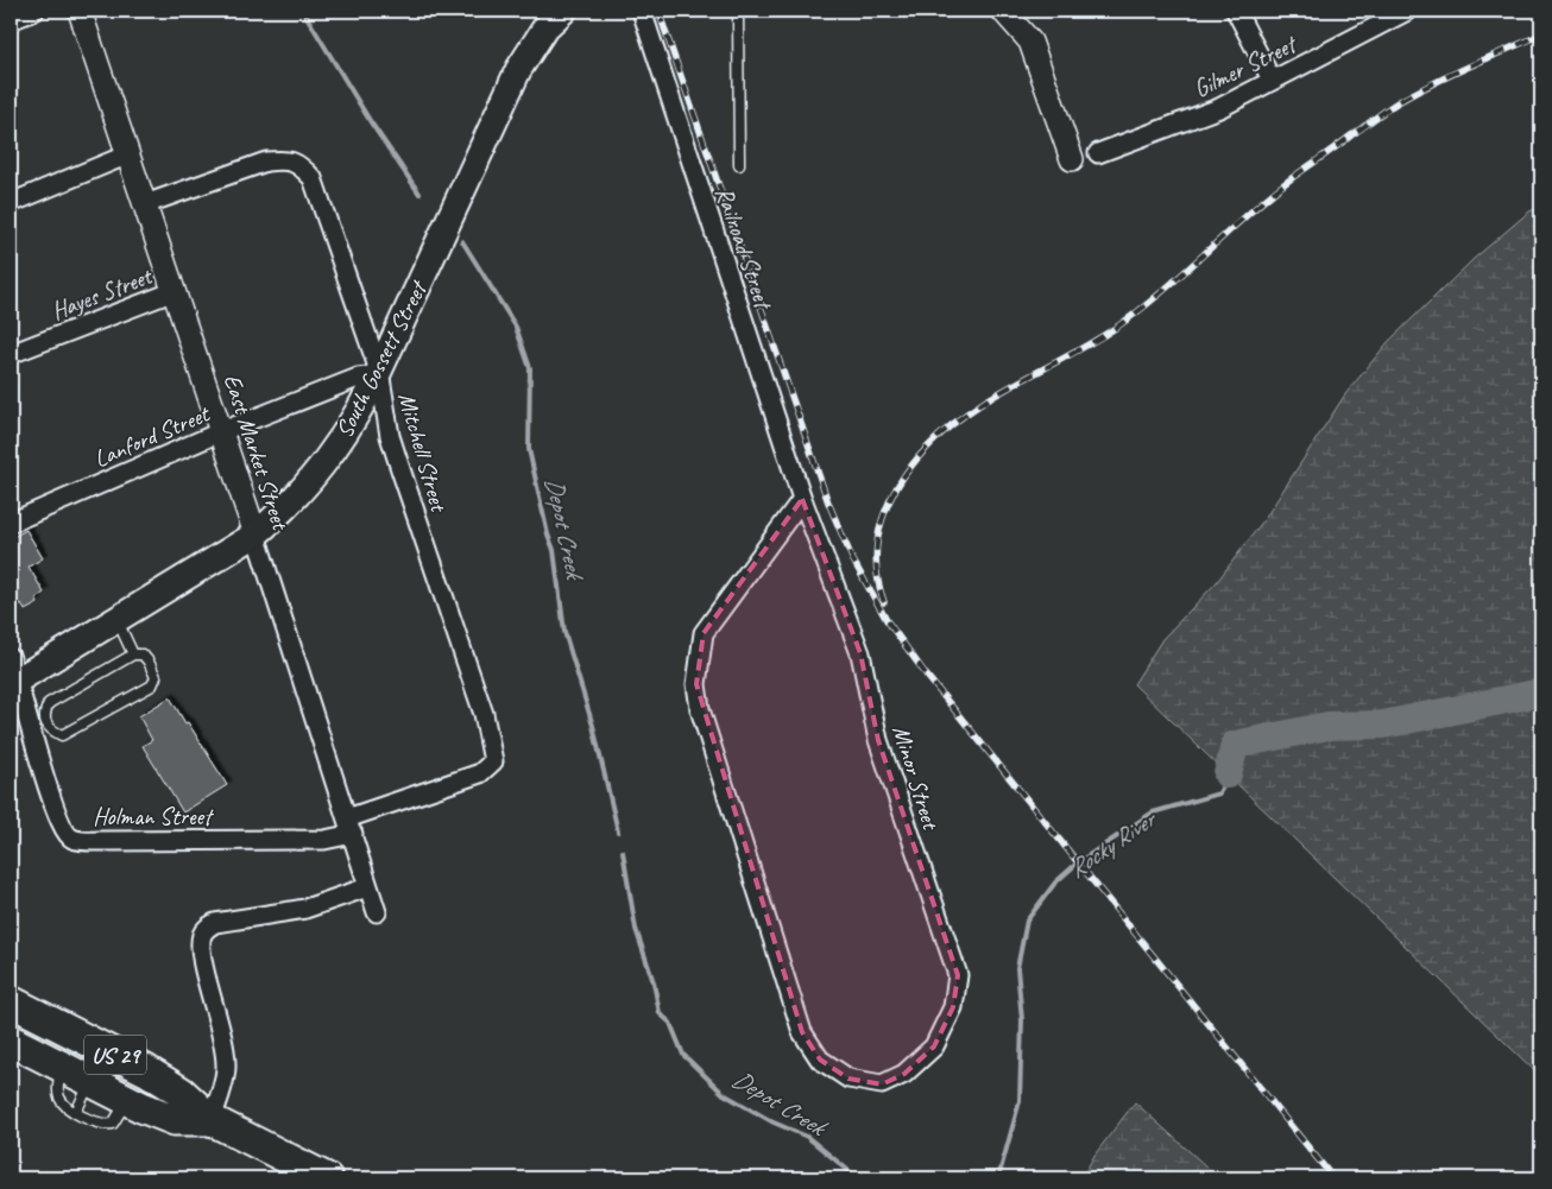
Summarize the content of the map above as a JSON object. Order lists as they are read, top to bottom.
{
  "streets": {
    "highway": ["US 29"],
    "main road": ["South Gossett Street"],
    "street": [
      "Gilmer Street",
      "Railroad Street",
      "Hayes Street",
      "Lanford Street",
      "East Market Street",
      "Mitchell Street",
      "Minor Street",
      "Holman Street"
    ]
  },
  "crossings": [
    ["Railroad Street", "Minor Street"],
    ["Hayes Street", "East Market Street"],
    ["South Gossett Street", "Lanford Street"],
    ["South Gossett Street", "East Market Street"],
    ["South Gossett Street", "Mitchell Street"],
    ["South Gossett Street", "Holman Street"],
    ["Lanford Street", "East Market Street"],
    ["Lanford Street", "Mitchell Street"],
    ["East Market Street", "Mitchell Street"],
    ["East Market Street", "Holman Street"],
    ["Mitchell Street", "Holman Street"]
  ],
  "water": ["Depot Creek", "Rocky River"]
}
